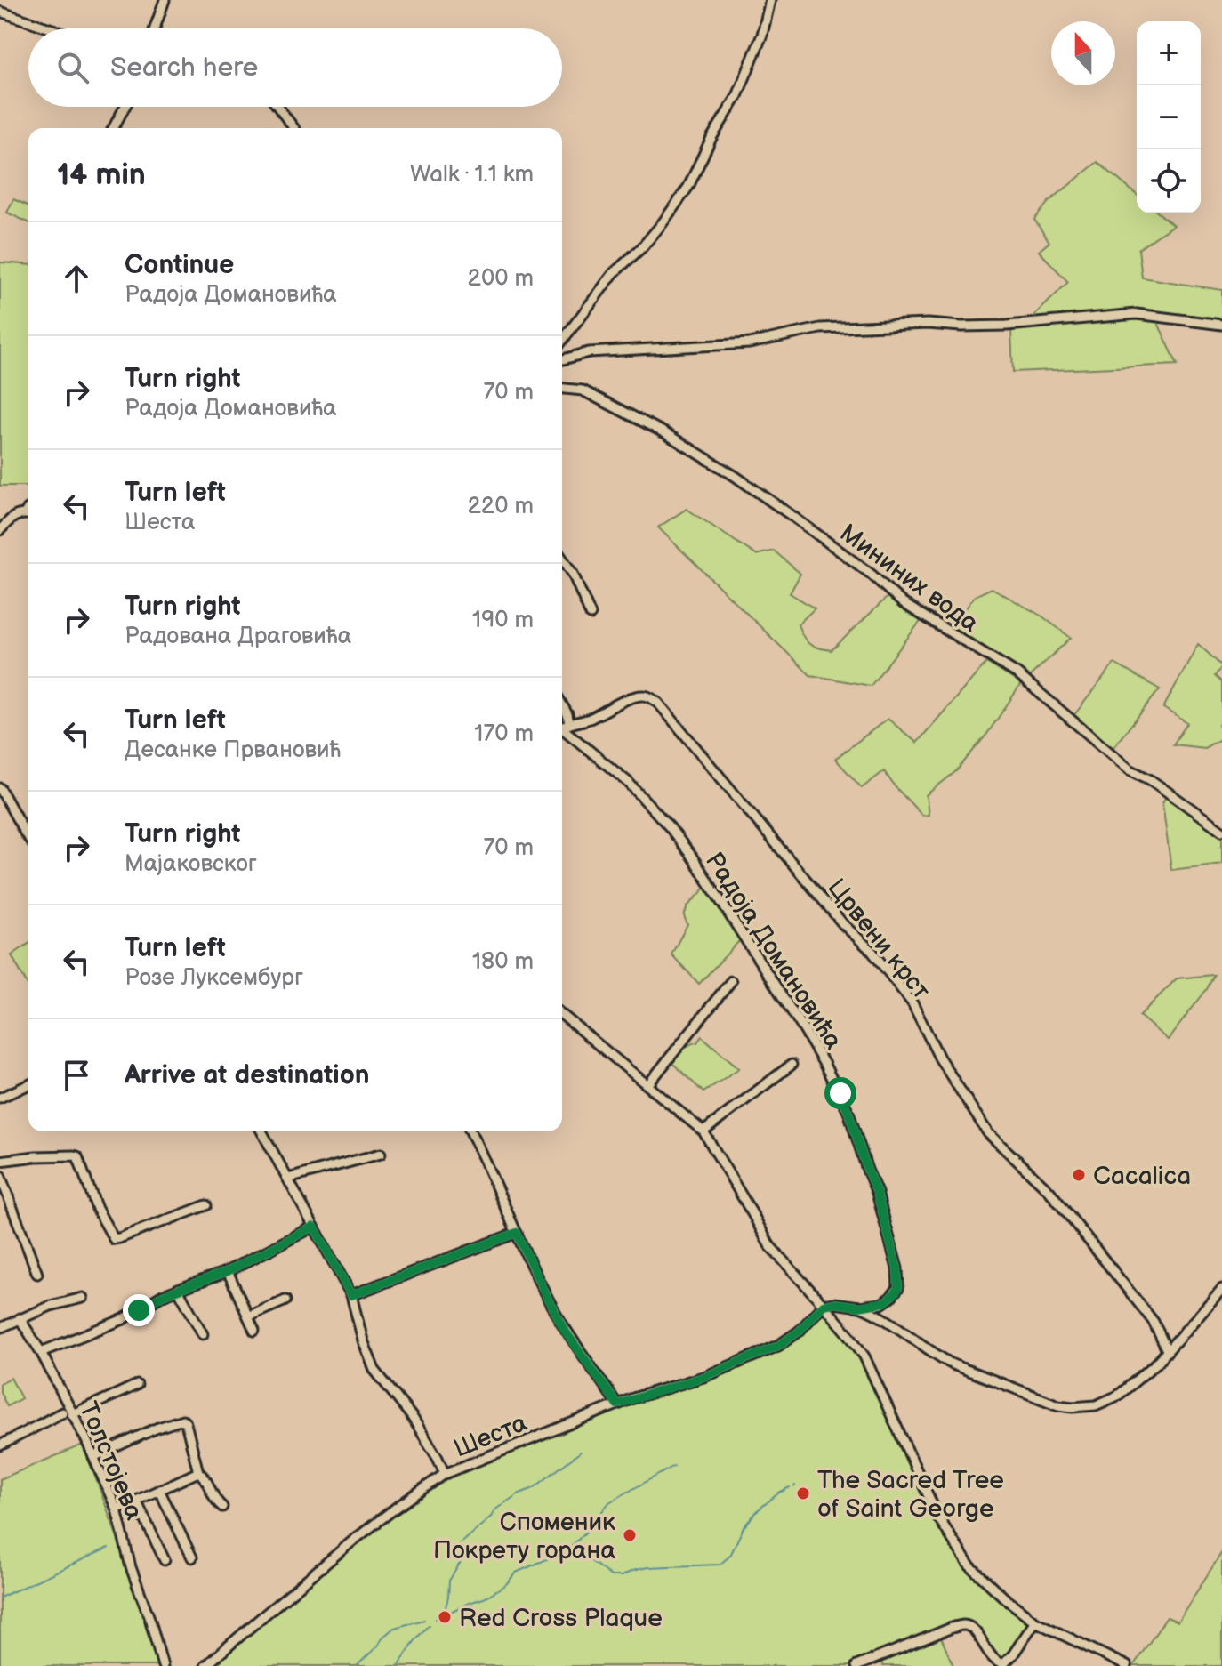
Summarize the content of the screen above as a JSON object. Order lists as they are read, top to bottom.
{
  "streets": {
    "street": [
      "Мининих вода",
      "Црвени крст",
      "Радоја Домановића",
      "Шеста",
      "Толстојева"
    ]
  },
  "crossings": [
    ["Црвени крст", "Радоја Домановића"],
    ["Радоја Домановића", "Шеста"]
  ],
  "places": [
    "Cacalica",
    "The Sacred Tree of Saint George",
    "Споменик Покрету горана",
    "Red Cross Plaque"
  ],
  "north": "top",
  "page": {
    "map_buttons": ["+", "−"],
    "search": "Search here",
    "heading": ["14 min", "Walk · 1.1 km"],
    "list": [
      ["Continue", "Радоја Домановића", "200 m"],
      ["Turn right", "Радоја Домановића", "70 m"],
      ["Turn left", "Шеста", "220 m"],
      ["Turn right", "Радована Драговића", "190 m"],
      ["Turn left", "Десанке Првановић", "170 m"],
      ["Turn right", "Мајаковског", "70 m"],
      ["Turn left", "Розе Луксембург", "180 m"],
      "Arrive at destination"
    ]
  }
}
